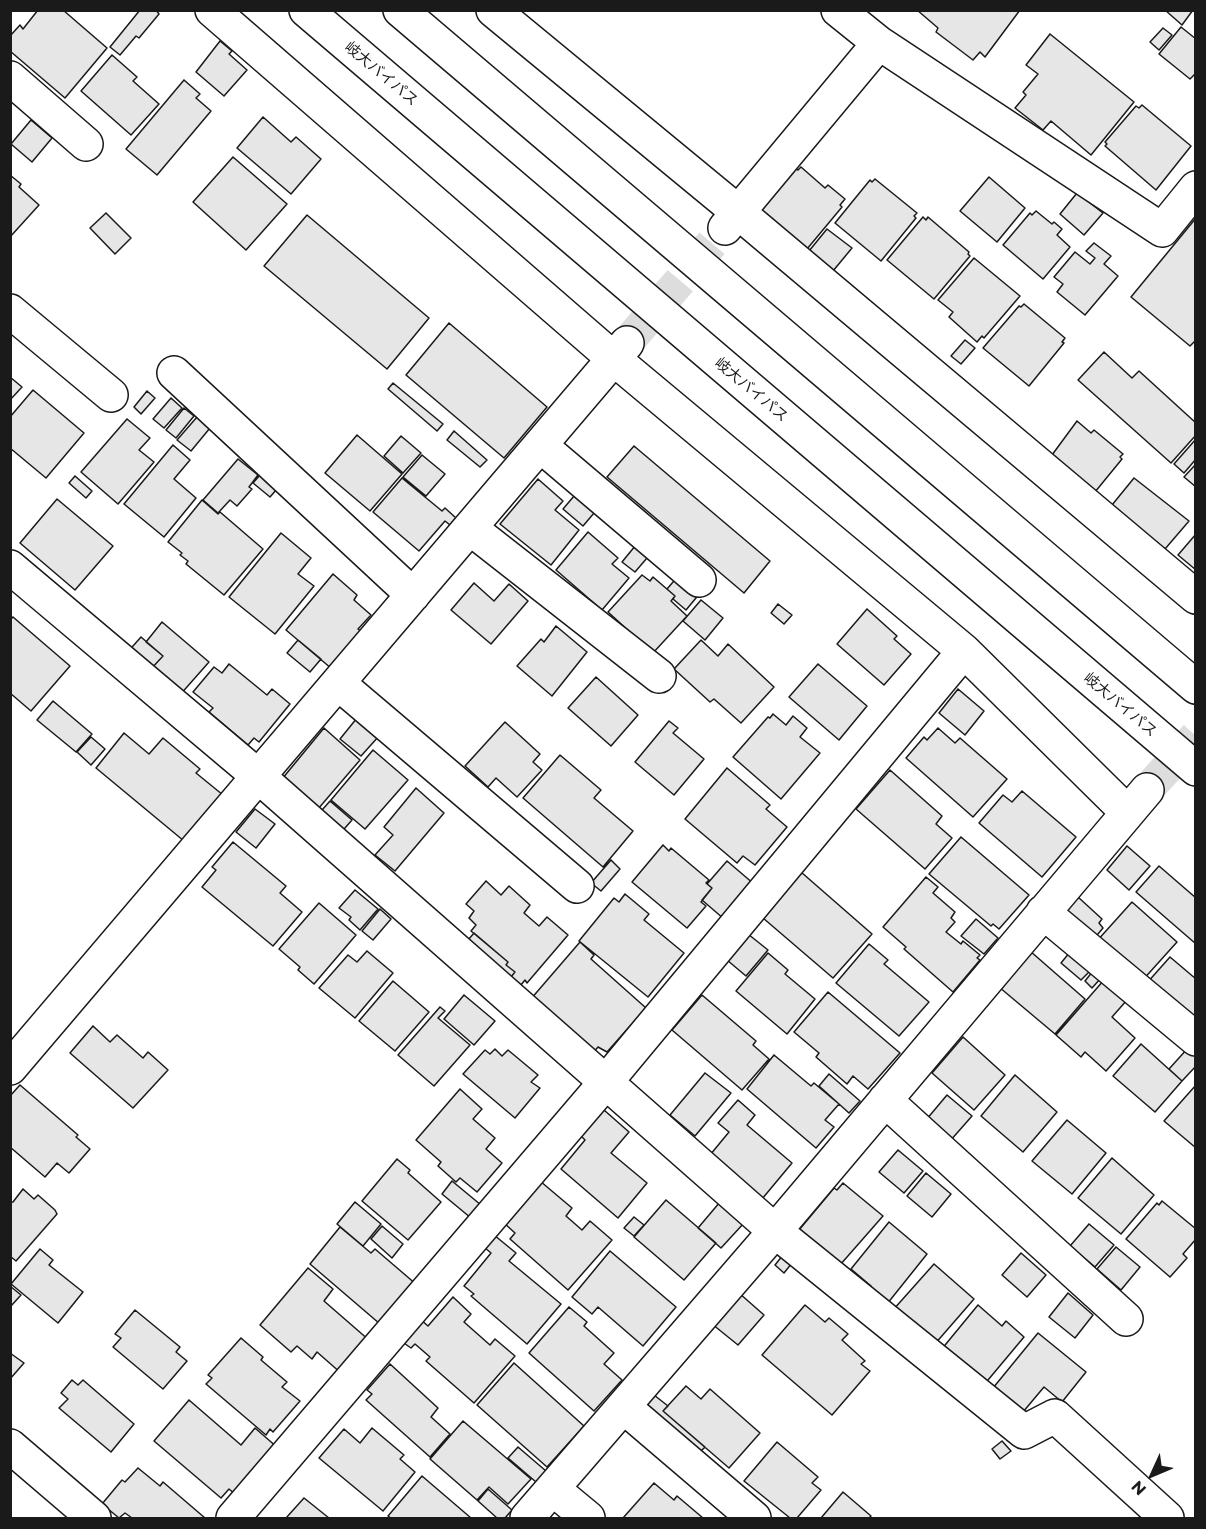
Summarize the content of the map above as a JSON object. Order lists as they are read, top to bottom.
{
  "streets": {
    "main road": ["岐大バイパス"]
  },
  "north": "bottom left"
}
